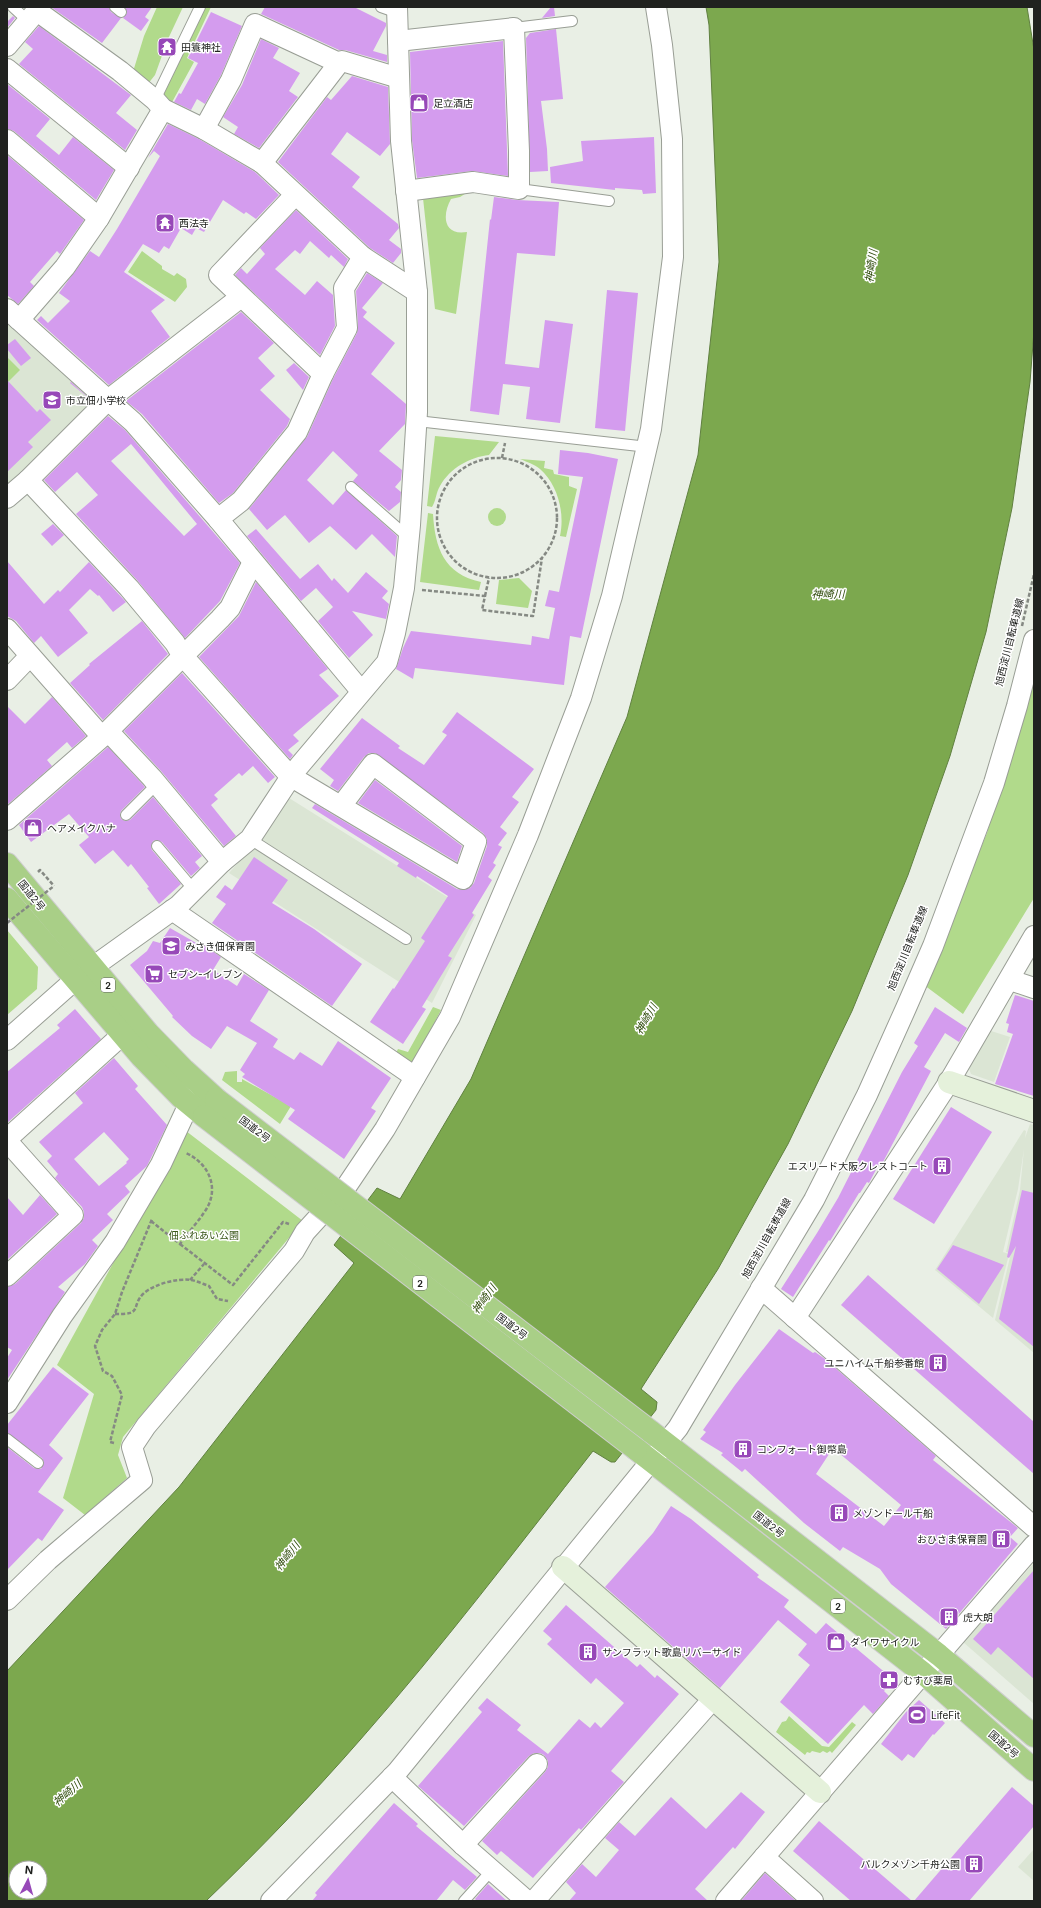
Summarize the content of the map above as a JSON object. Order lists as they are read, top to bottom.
{
  "streets": {
    "highway": ["国道2号", "2"],
    "path": ["旭西淀川自転車道線"]
  },
  "water": ["神崎川"],
  "parks": ["佃ふれあい公園"],
  "places": {
    "temple": ["田簑神社", "西法寺"],
    "shop": ["足立酒店", "ヘアメイクハナ", "ダイワサイクル"],
    "school or university": ["市立佃小学校", "みさき佃保育園"],
    "supermarket": ["セブン-イレブン"],
    "building": [
      "エスリード大阪クレストコート",
      "ユニハイム千船参番館",
      "コンフォート御幣島",
      "メゾンドール千船",
      "おひさま保育園",
      "虎大朗",
      "サンフラット歌島リバーサイド",
      "パルクメゾン千舟公園"
    ],
    "pharmacy": ["むすび薬局"],
    "sports": ["LifeFit"]
  },
  "north": "top"
}
